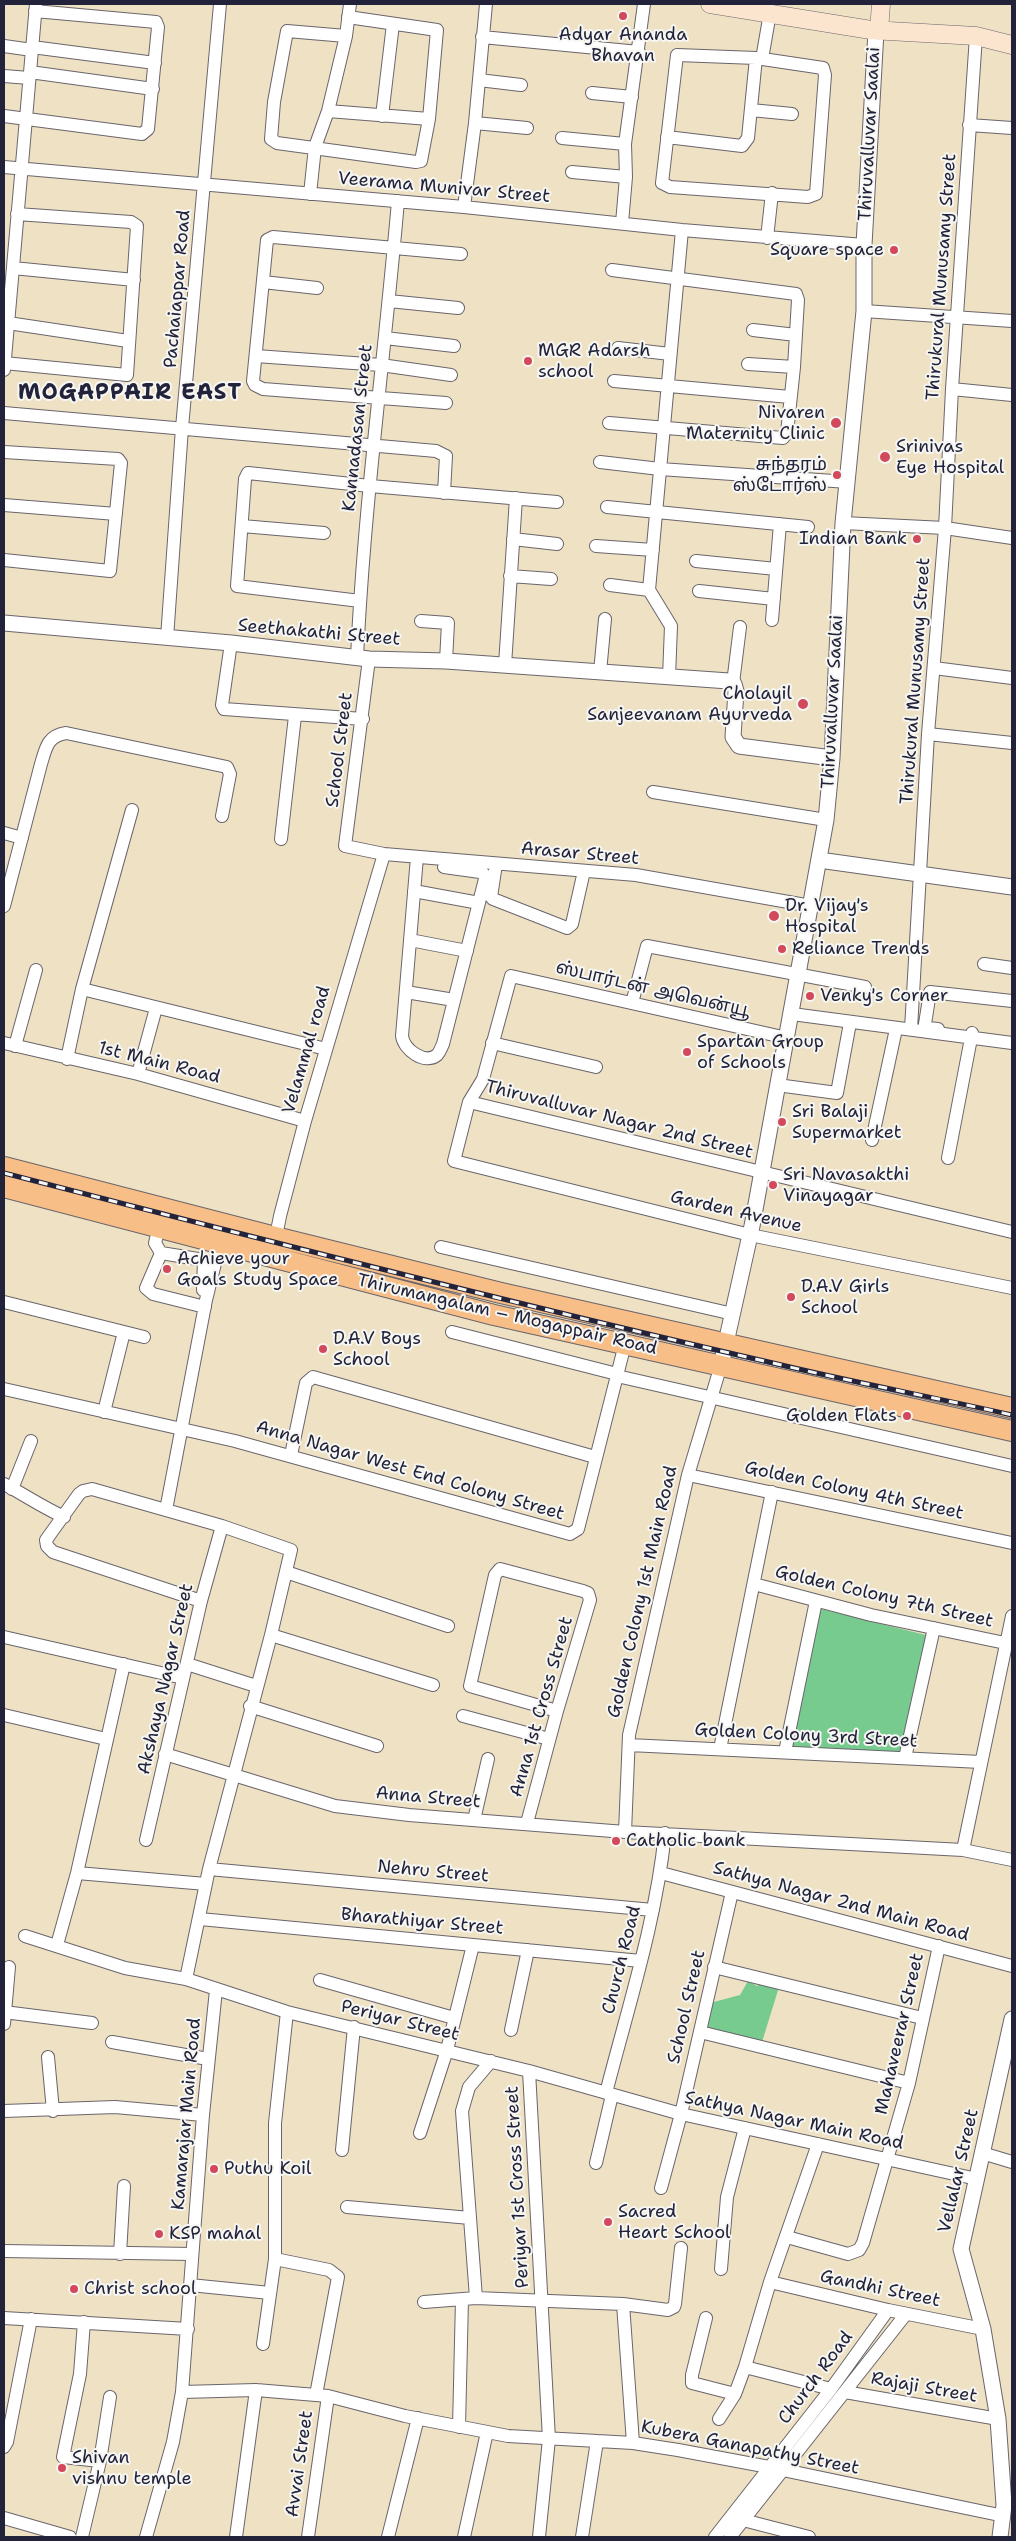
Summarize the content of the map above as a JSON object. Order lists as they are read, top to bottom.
{
  "streets": {
    "main road": ["Thiruvalluvar Saalai", "Thirumangalam – Mogappair Road"],
    "street": [
      "Veerama Munivar Street",
      "Thirukural Munusamy Street",
      "Pachaiappar Road",
      "Kannadasan Street",
      "Seethakathi Street",
      "School Street",
      "Arasar Street",
      "ஸ்பார்டன் அவென்யூ",
      "Velammal road",
      "1st Main Road",
      "Thiruvalluvar Nagar 2nd Street",
      "Garden Avenue",
      "Anna Nagar West End Colony Street",
      "Golden Colony 4th Street",
      "Golden Colony 1st Main Road",
      "Golden Colony 7th Street",
      "Akshaya Nagar Street",
      "Anna 1st Cross Street",
      "Golden Colony 3rd Street",
      "Anna Street",
      "Nehru Street",
      "Sathya Nagar 2nd Main Road",
      "Bharathiyar Street",
      "Church Road",
      "Periyar Street",
      "Mahaveerar Street",
      "Kamarajar Main Road",
      "Sathya Nagar Main Road",
      "Vellalar Street",
      "Periyar 1st Cross Street",
      "Gandhi Street",
      "Rajaji Street",
      "Kubera Ganapathy Street",
      "Avvai Street"
    ]
  },
  "crossings": [
    ["Thiruvalluvar Saalai", "Veerama Munivar Street"],
    ["Thiruvalluvar Saalai", "Arasar Street"],
    ["Thiruvalluvar Saalai", "ஸ்பார்டன் அவென்யூ"],
    ["Thiruvalluvar Saalai", "Thiruvalluvar Nagar 2nd Street"],
    ["Thiruvalluvar Saalai", "Garden Avenue"],
    ["Thiruvalluvar Saalai", "Thirumangalam – Mogappair Road"],
    ["Thiruvalluvar Saalai", "Golden Colony 1st Main Road"],
    ["Veerama Munivar Street", "Pachaiappar Road"],
    ["Veerama Munivar Street", "Kannadasan Street"],
    ["Pachaiappar Road", "Seethakathi Street"],
    ["Kannadasan Street", "Seethakathi Street"],
    ["Kannadasan Street", "School Street"],
    ["Seethakathi Street", "School Street"],
    ["School Street", "Arasar Street"],
    ["School Street", "Sathya Nagar 2nd Main Road"],
    ["School Street", "Sathya Nagar Main Road"],
    ["Arasar Street", "Velammal road"],
    ["Velammal road", "1st Main Road"],
    ["Velammal road", "Thirumangalam – Mogappair Road"],
    ["Thiruvalluvar Nagar 2nd Street", "Garden Avenue"],
    ["Thirumangalam – Mogappair Road", "Anna Nagar West End Colony Street"],
    ["Thirumangalam – Mogappair Road", "Golden Colony 1st Main Road"],
    ["Golden Colony 4th Street", "Golden Colony 1st Main Road"],
    ["Golden Colony 1st Main Road", "Golden Colony 3rd Street"],
    ["Golden Colony 1st Main Road", "Anna Street"],
    ["Akshaya Nagar Street", "Anna Street"],
    ["Anna 1st Cross Street", "Anna Street"],
    ["Anna Street", "Church Road"],
    ["Nehru Street", "Church Road"],
    ["Sathya Nagar 2nd Main Road", "Church Road"],
    ["Sathya Nagar 2nd Main Road", "Mahaveerar Street"],
    ["Bharathiyar Street", "Church Road"],
    ["Church Road", "Periyar Street"],
    ["Church Road", "Sathya Nagar Main Road"],
    ["Church Road", "Gandhi Street"],
    ["Church Road", "Rajaji Street"],
    ["Church Road", "Kubera Ganapathy Street"],
    ["Periyar Street", "Kamarajar Main Road"],
    ["Periyar Street", "Sathya Nagar Main Road"],
    ["Periyar Street", "Periyar 1st Cross Street"],
    ["Mahaveerar Street", "Sathya Nagar Main Road"],
    ["Kamarajar Main Road", "Kubera Ganapathy Street"],
    ["Sathya Nagar Main Road", "Vellalar Street"],
    ["Vellalar Street", "Gandhi Street"],
    ["Vellalar Street", "Rajaji Street"],
    ["Vellalar Street", "Kubera Ganapathy Street"],
    ["Periyar 1st Cross Street", "Kubera Ganapathy Street"],
    ["Kubera Ganapathy Street", "Avvai Street"]
  ],
  "districts": ["MOGAPPAIR EAST"],
  "places": [
    "Adyar Ananda Bhavan",
    "Square space",
    "MGR Adarsh school",
    "Nivaren Maternity Clinic",
    "Srinivas Eye Hospital",
    "சுந்தரம் ஸ்டோர்ஸ்",
    "Indian Bank",
    "Cholayil Sanjeevanam Ayurveda",
    "Dr. Vijay's Hospital",
    "Reliance Trends",
    "Venky's Corner",
    "Spartan Group of Schools",
    "Sri Balaji Supermarket",
    "Sri Navasakthi Vinayagar",
    "Achieve your Goals Study Space",
    "D.A.V Girls School",
    "D.A.V Boys School",
    "Golden Flats",
    "Catholic bank",
    "Puthu Koil",
    "Sacred Heart School",
    "KSP mahal",
    "Christ school",
    "Shivan vishnu temple"
  ]
}
